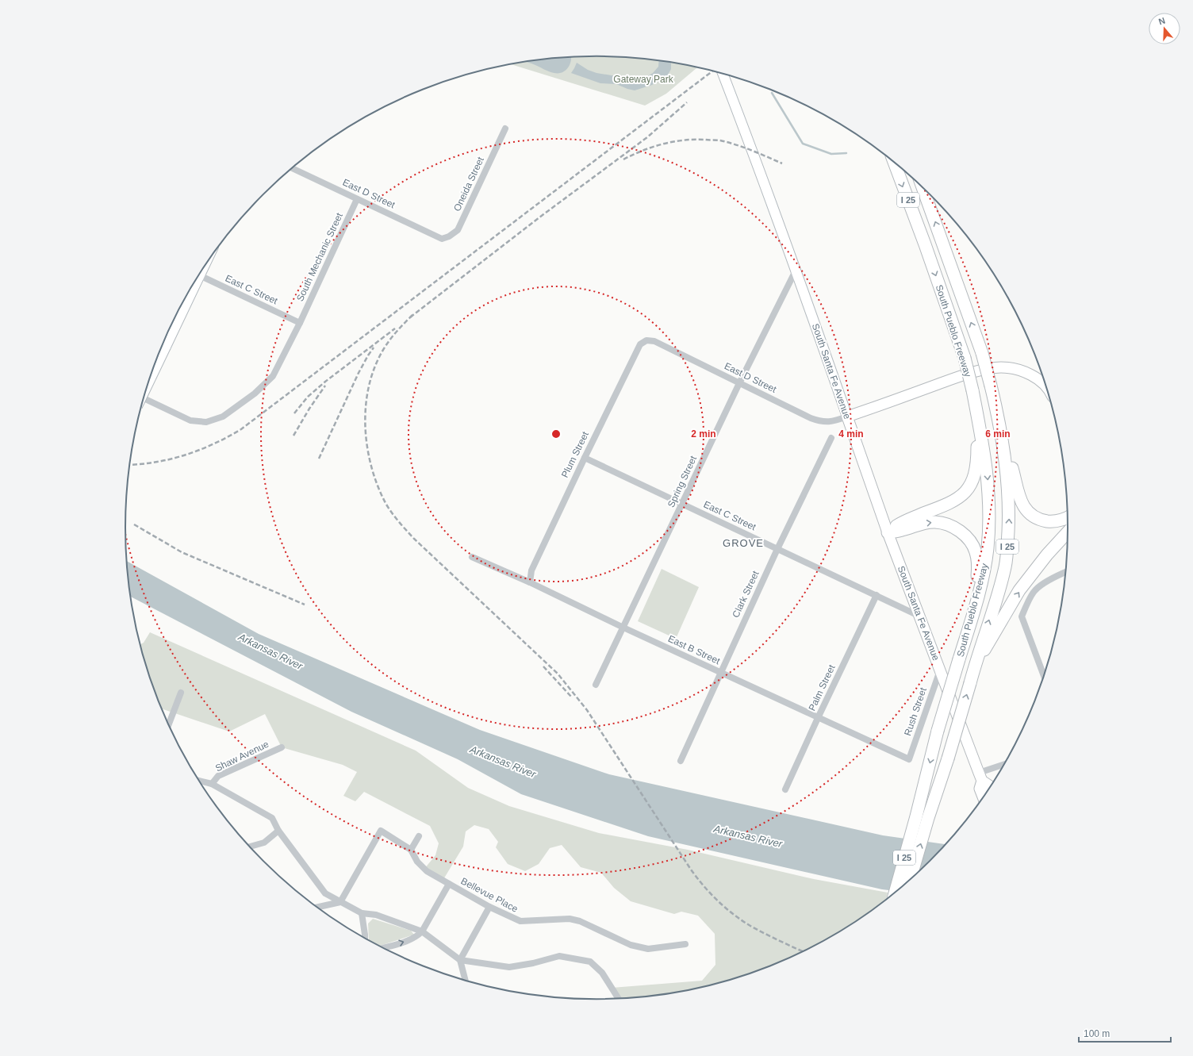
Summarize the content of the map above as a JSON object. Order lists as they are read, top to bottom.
{
  "streets": {
    "highway": ["I 25", "South Pueblo Freeway"],
    "main road": ["South Santa Fe Avenue"],
    "street": [
      "Oneida Street",
      "East D Street",
      "South Mechanic Street",
      "East C Street",
      "Plum Street",
      "Spring Street",
      "Clark Street",
      "East B Street",
      "Palm Street",
      "Rush Street",
      "Shaw Avenue",
      "Bellevue Place"
    ]
  },
  "crossings": [
    ["Oneida Street", "East D Street"],
    ["East D Street", "South Mechanic Street"],
    ["East D Street", "South Santa Fe Avenue"],
    ["East D Street", "Plum Street"],
    ["East D Street", "Spring Street"],
    ["South Mechanic Street", "East C Street"],
    ["East C Street", "South Santa Fe Avenue"],
    ["East C Street", "Plum Street"],
    ["East C Street", "Spring Street"],
    ["East C Street", "Clark Street"],
    ["East C Street", "Palm Street"],
    ["South Santa Fe Avenue", "Spring Street"],
    ["South Santa Fe Avenue", "Rush Street"],
    ["Plum Street", "East B Street"],
    ["Spring Street", "East B Street"],
    ["Clark Street", "East B Street"],
    ["East B Street", "Palm Street"],
    ["East B Street", "Rush Street"]
  ],
  "districts": ["GROVE"],
  "water": ["Arkansas River"],
  "parks": ["Gateway Park"],
  "scale_bar": "100 m",
  "north": "top",
  "rings": ["2 min", "4 min", "6 min"]
}
